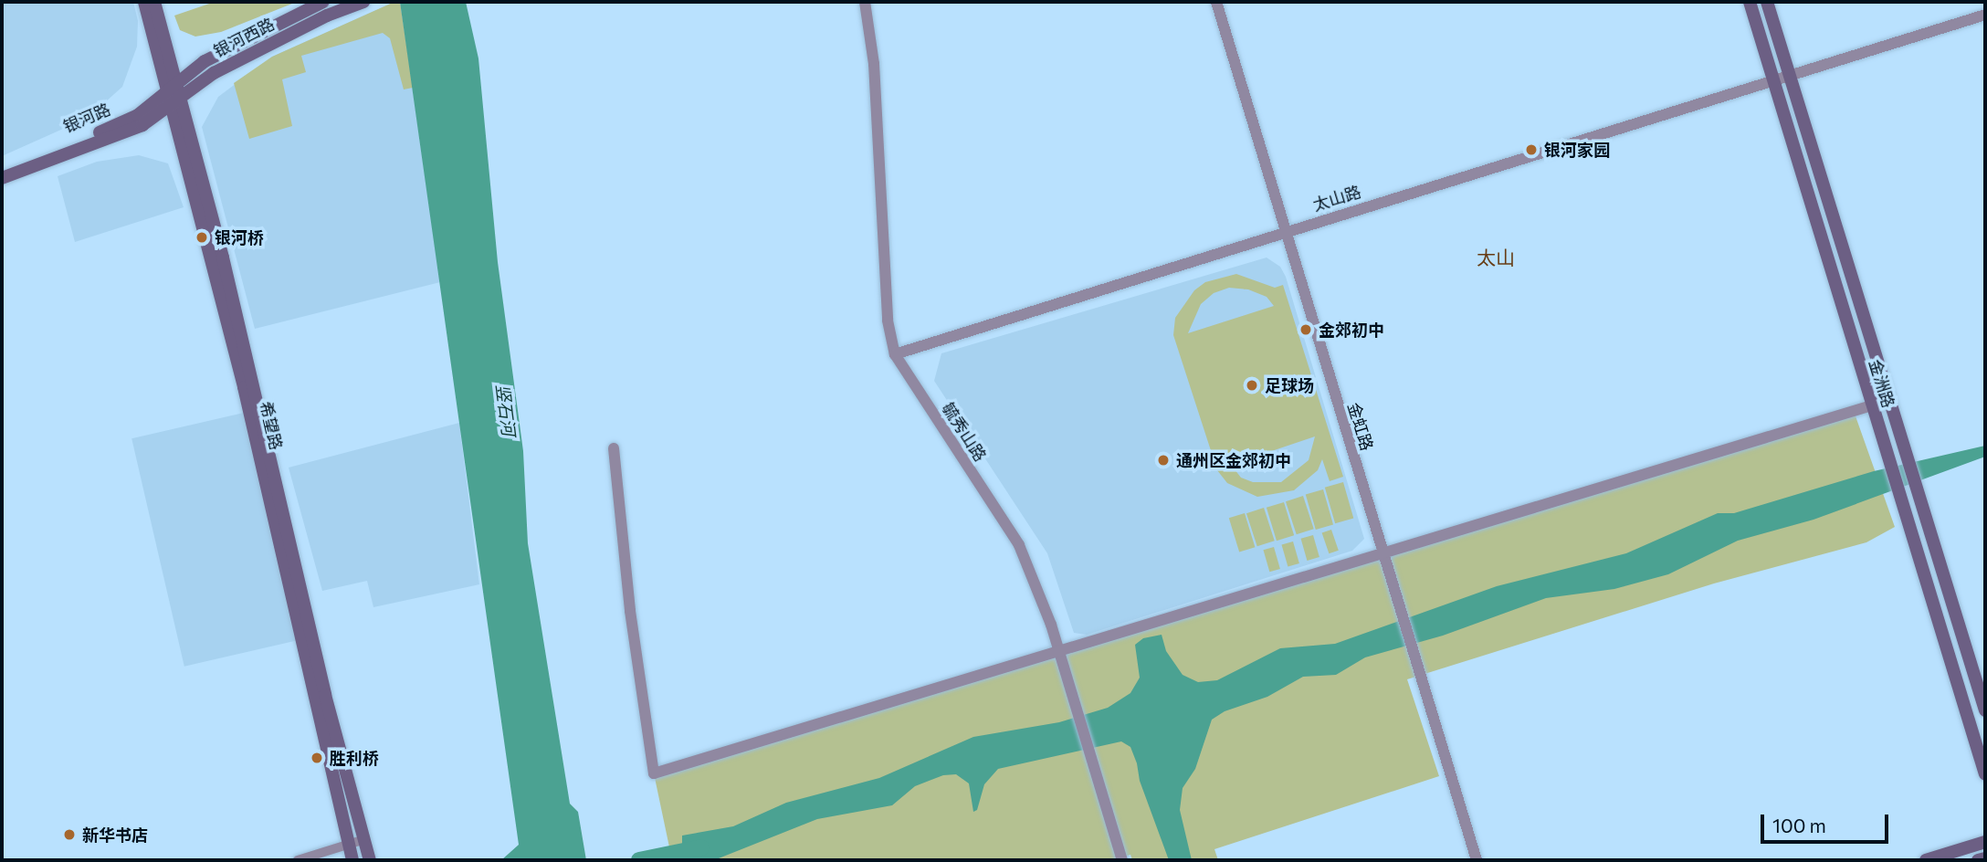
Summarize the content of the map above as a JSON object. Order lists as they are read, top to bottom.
{
  "streets": {
    "main road": [
      "银河西路",
      "银河路",
      "金洲路",
      "希望路"
    ],
    "street": ["太山路", "金虹路", "毓秀山路"]
  },
  "crossings": [
    ["银河西路", "银河路"],
    ["银河西路", "希望路"],
    ["银河路", "希望路"],
    ["太山路", "金洲路"],
    ["太山路", "金虹路"],
    ["太山路", "毓秀山路"]
  ],
  "districts": ["太山"],
  "water": ["竖石河"],
  "places": [
    "银河家园",
    "银河桥",
    "金郊初中",
    "足球场",
    "通州区金郊初中",
    "胜利桥",
    "新华书店"
  ],
  "scale_bar": "100 m"
}
